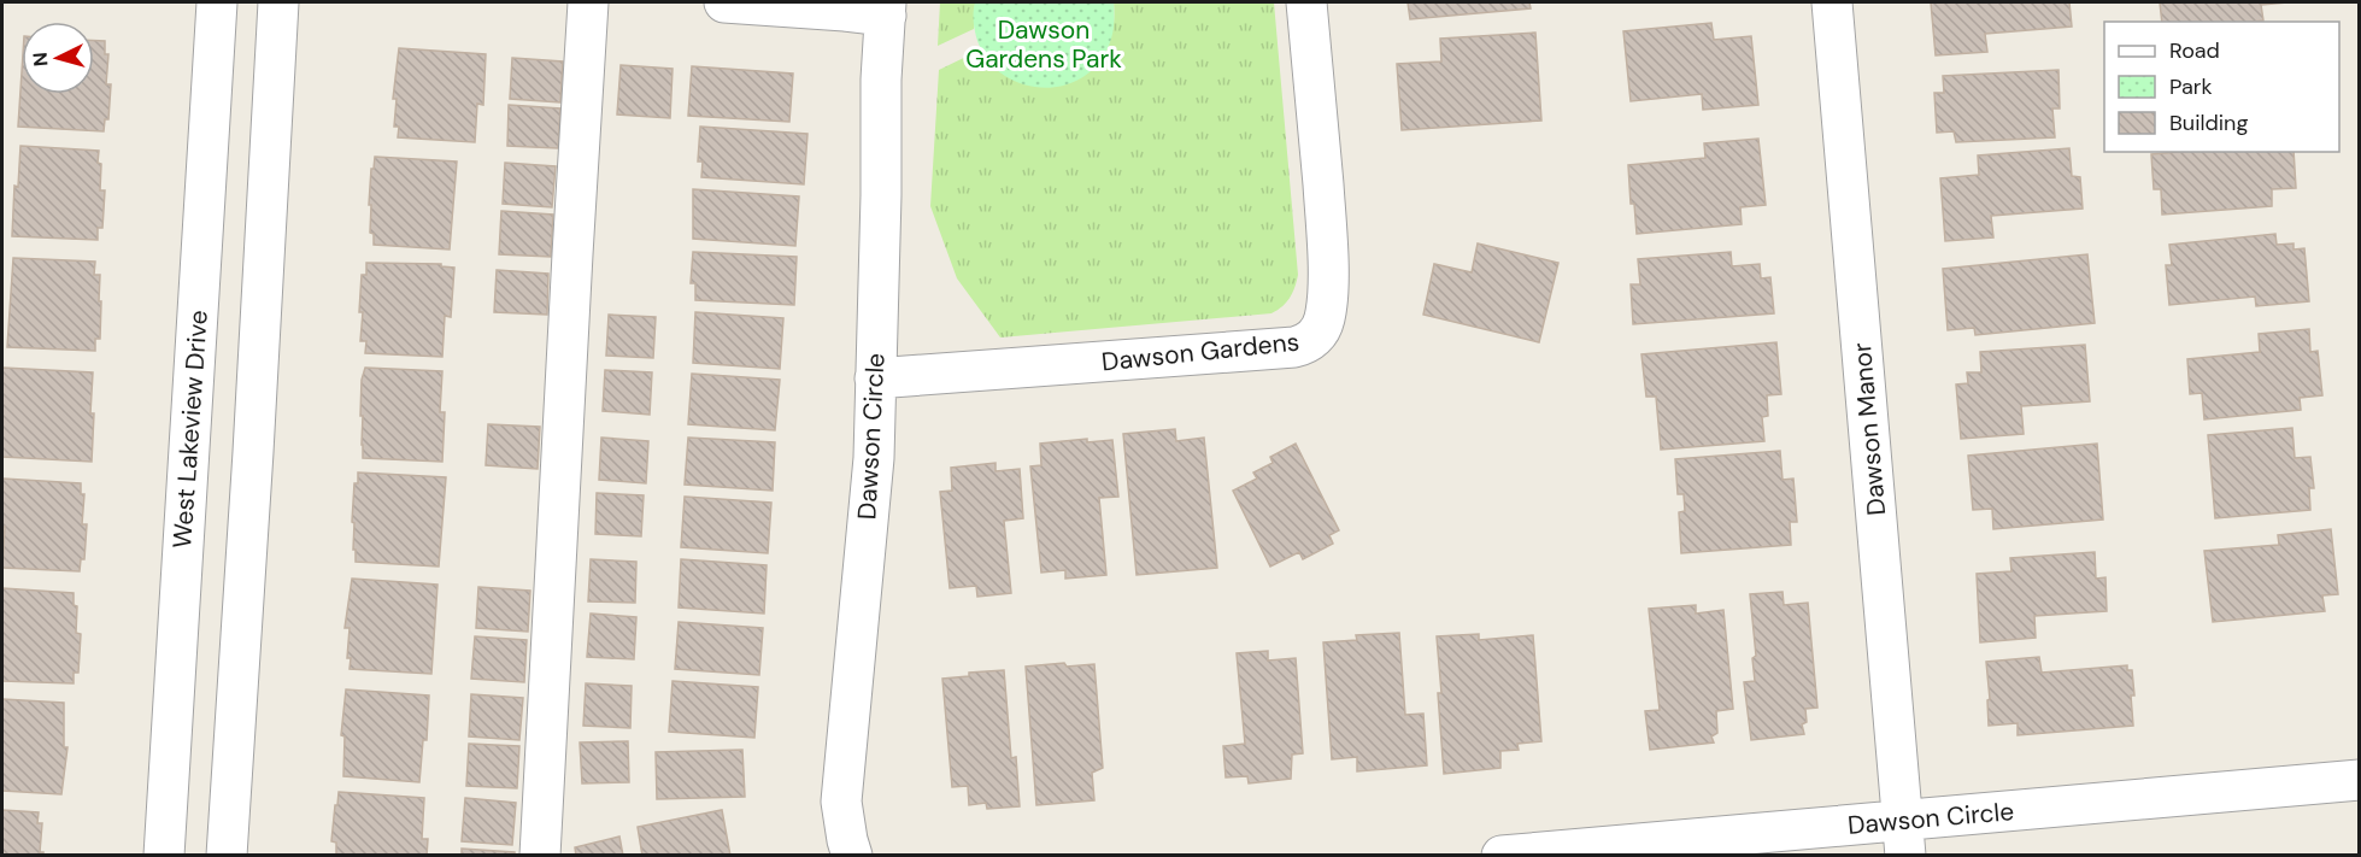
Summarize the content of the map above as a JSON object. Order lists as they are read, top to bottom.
{
  "streets": {
    "street": [
      "Dawson Gardens",
      "West Lakeview Drive",
      "Dawson Manor",
      "Dawson Circle"
    ]
  },
  "crossings": [
    ["Dawson Gardens", "Dawson Circle"],
    ["Dawson Manor", "Dawson Circle"]
  ],
  "parks": ["Dawson Gardens Park"],
  "legend": ["Road", "Park", "Building"],
  "north": "left"
}
